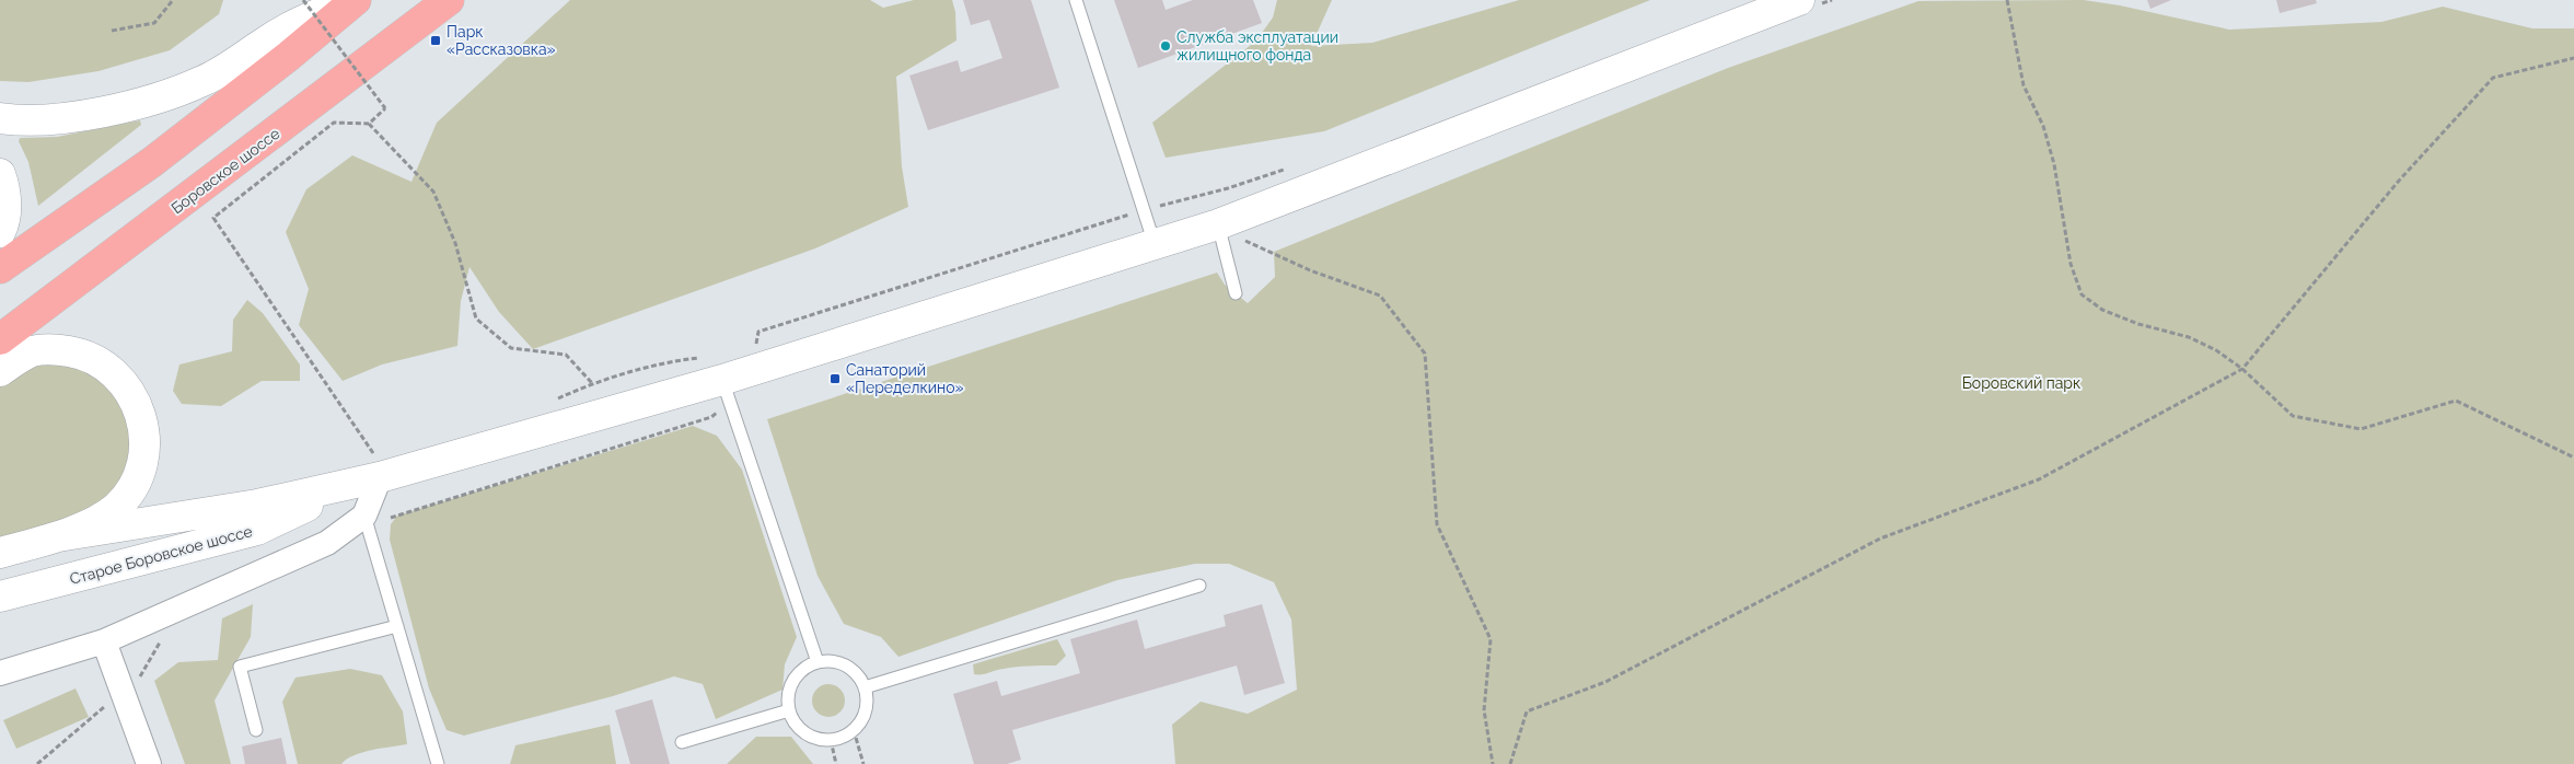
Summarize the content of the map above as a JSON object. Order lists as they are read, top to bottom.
{
  "streets": {
    "main road": ["Боровское шоссе"],
    "street": ["Старое Боровское шоссе"]
  },
  "parks": ["Боровский парк"],
  "places": {
    "transit": ["Парк «Рассказовка»", "Санаторий «Переделкино»"],
    "other": ["Служба эксплуатации жилищного фонда"]
  }
}
